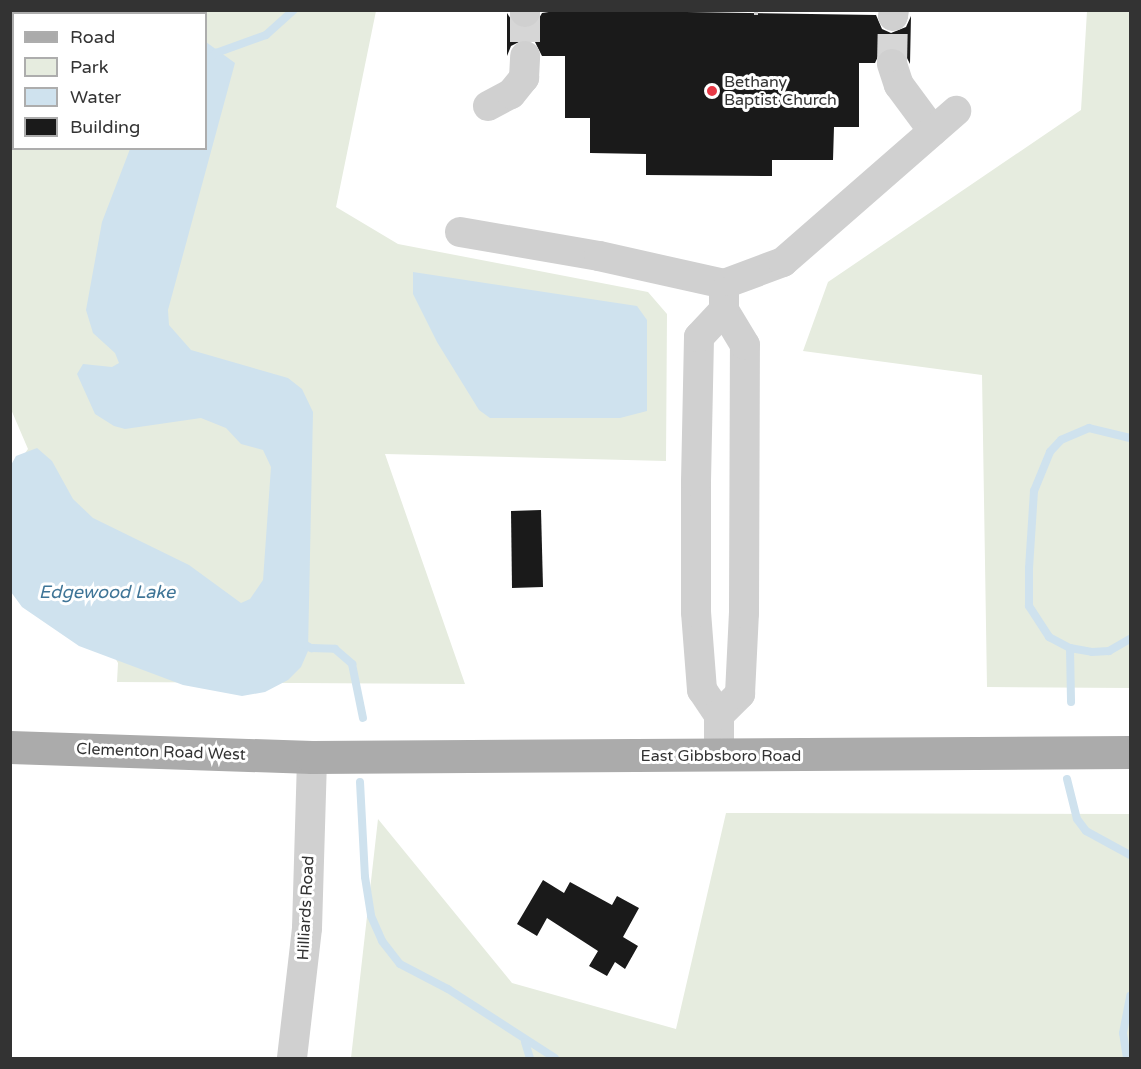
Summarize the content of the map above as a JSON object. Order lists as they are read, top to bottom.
{
  "streets": {
    "main road": ["Clementon Road West", "East Gibbsboro Road"],
    "street": ["Hilliards Road"]
  },
  "crossings": [
    ["Clementon Road West", "East Gibbsboro Road"],
    ["Clementon Road West", "Hilliards Road"],
    ["East Gibbsboro Road", "Hilliards Road"]
  ],
  "water": ["Edgewood Lake"],
  "places": ["Bethany Baptist Church"],
  "legend": [
    "Road",
    "Park",
    "Water",
    "Building"
  ]
}
